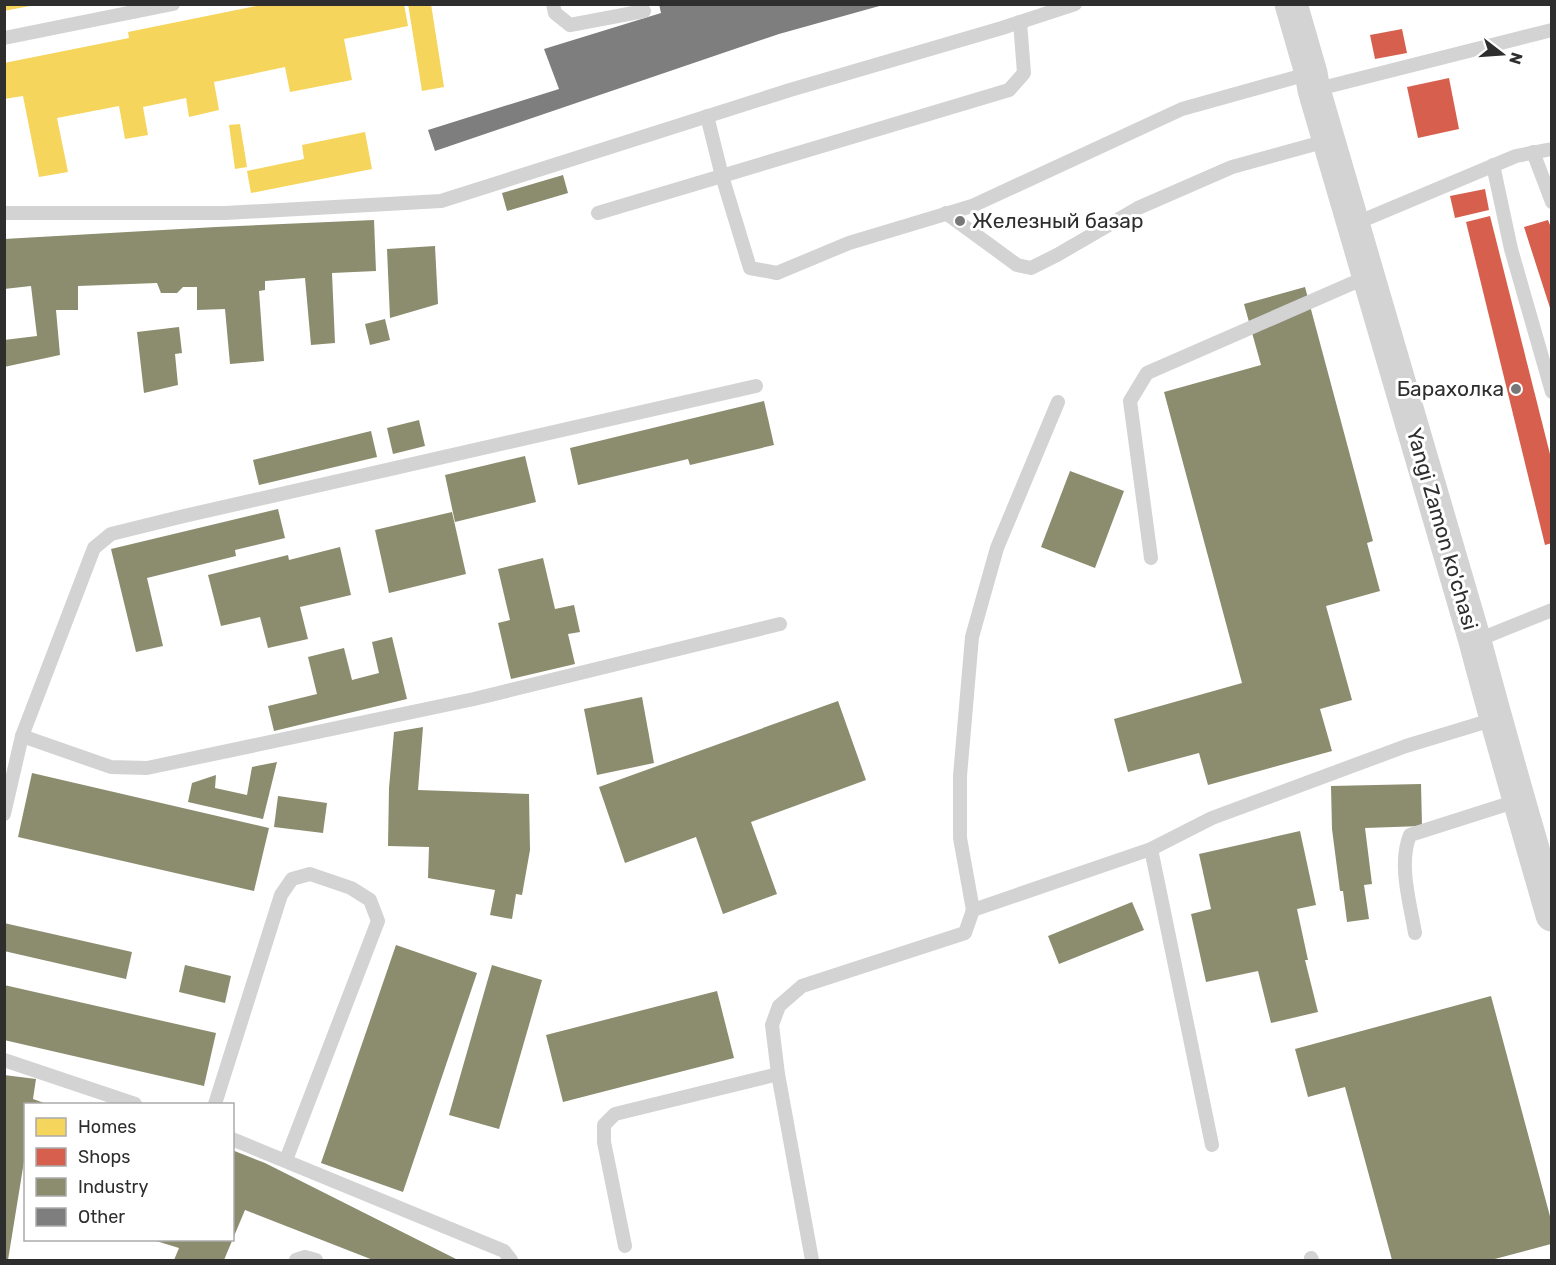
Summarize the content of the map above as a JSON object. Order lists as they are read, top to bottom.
{
  "streets": {
    "street": ["Yangi Zamon ko'chasi"]
  },
  "places": ["Железный базар", "Барахолка"],
  "legend": [
    "Homes",
    "Shops",
    "Industry",
    "Other"
  ],
  "north": "right"
}
